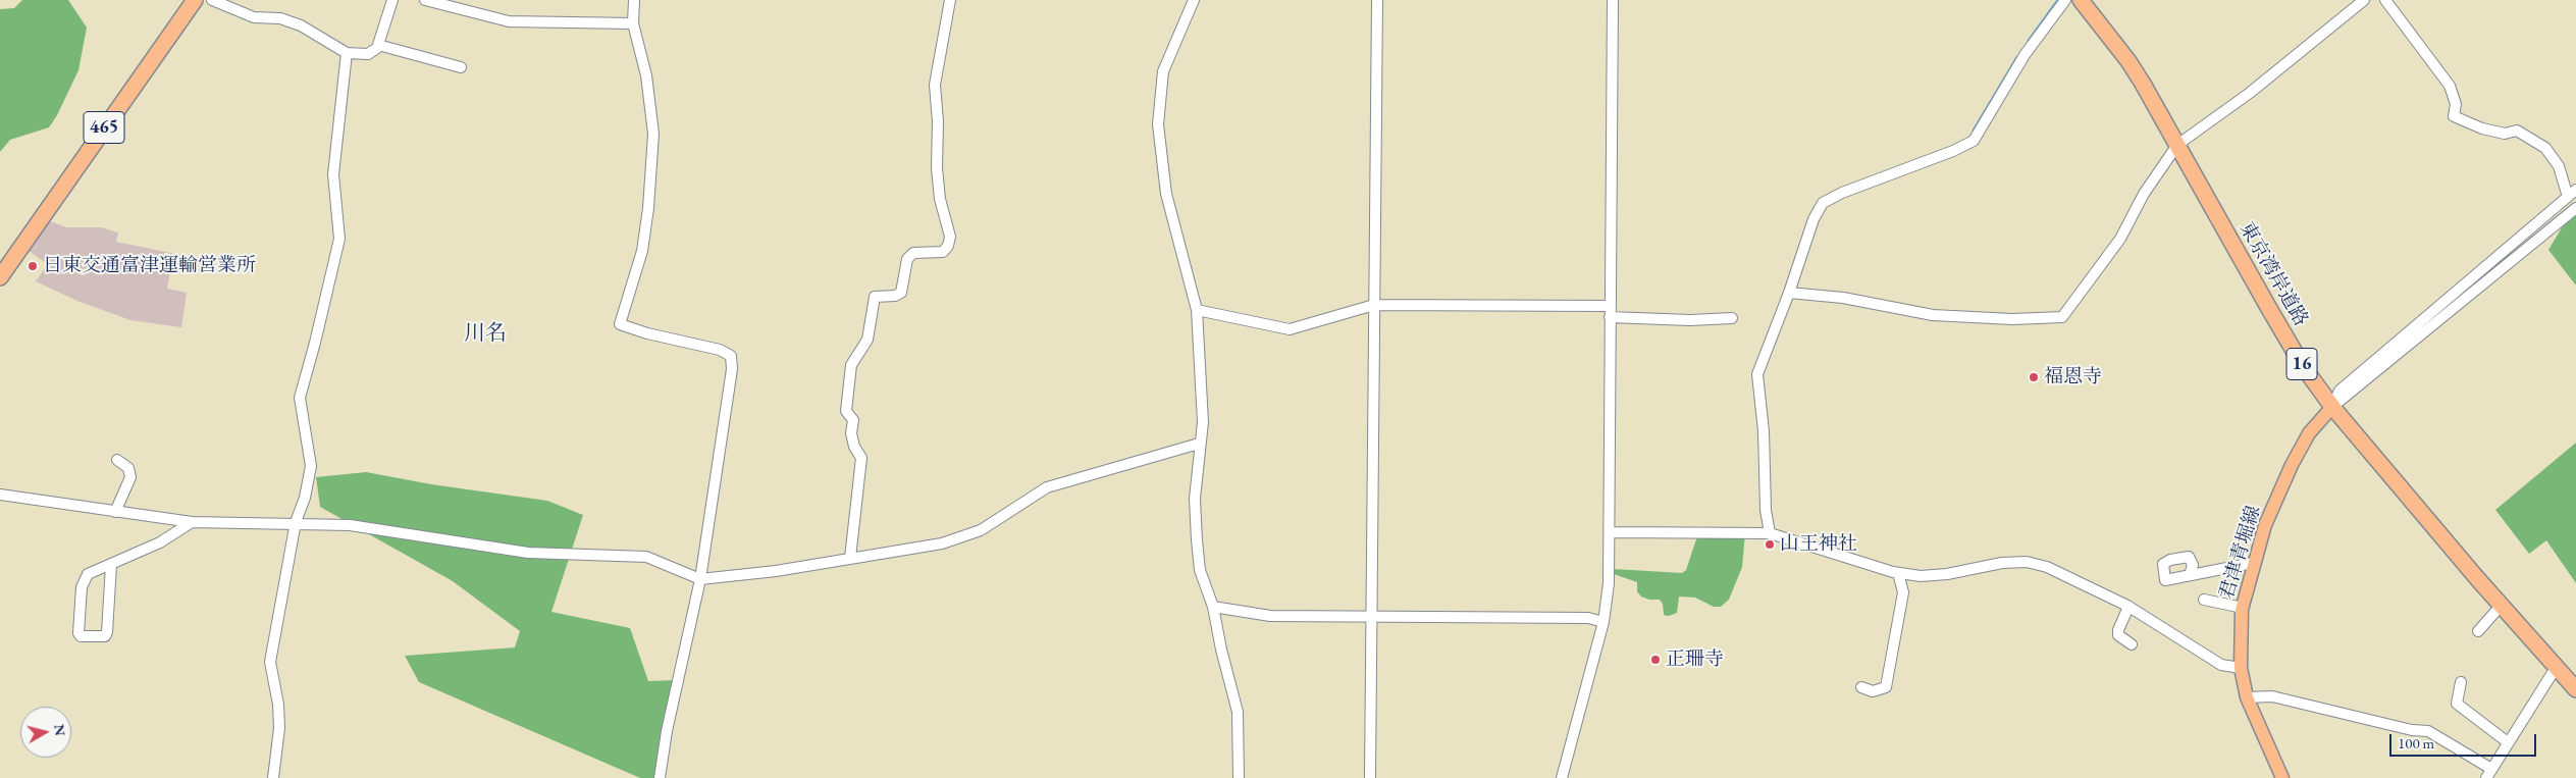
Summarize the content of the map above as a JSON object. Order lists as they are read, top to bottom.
{
  "streets": {
    "highway": ["465", "東京湾岸道路", "16"],
    "main road": ["君津青堀線"]
  },
  "crossings": [
    ["東京湾岸道路", "君津青堀線"]
  ],
  "districts": ["川名"],
  "places": [
    "日東交通富津運輸営業所",
    "福恩寺",
    "山王神社",
    "正珊寺"
  ],
  "scale_bar": "100 m",
  "north": "right"
}
